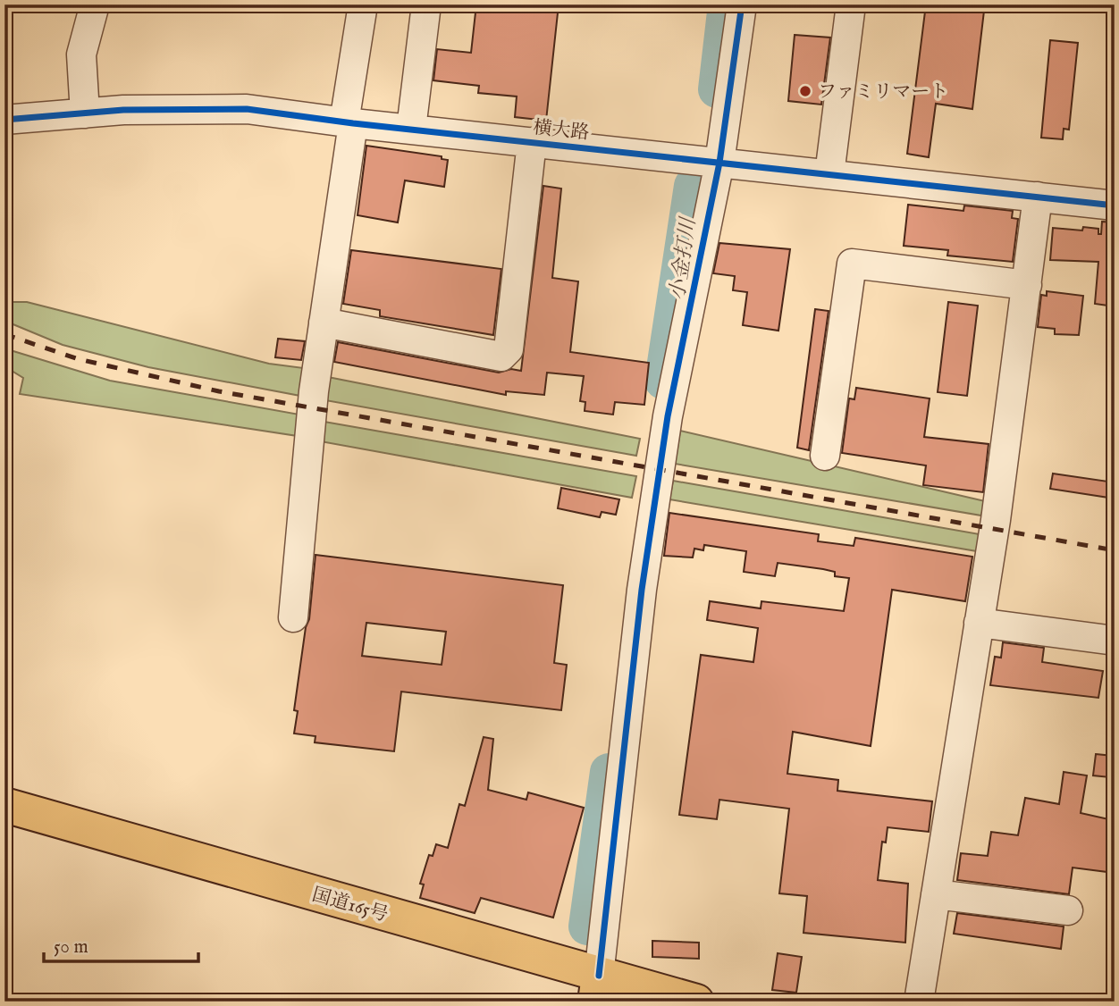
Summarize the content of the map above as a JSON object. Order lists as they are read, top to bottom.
{
  "streets": {
    "highway": ["国道165号"],
    "street": ["横大路"]
  },
  "water": ["小金打川"],
  "places": ["ファミリマート"],
  "scale_bar": "50 m"
}
